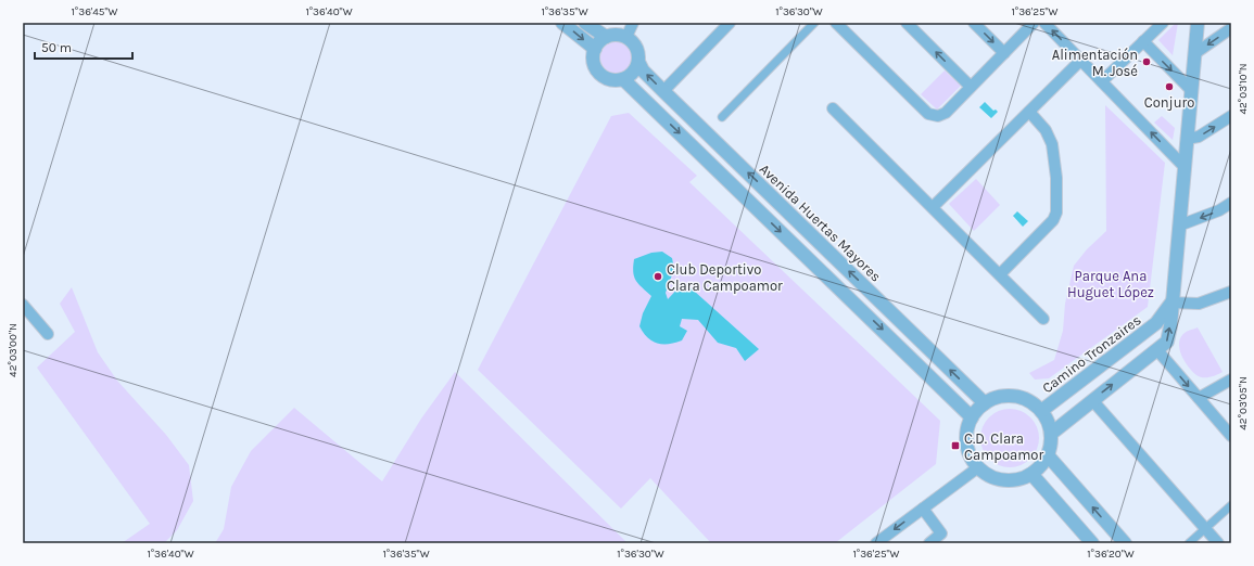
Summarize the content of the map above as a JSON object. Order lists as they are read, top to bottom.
{
  "streets": {
    "street": ["Avenida Huertas Mayores", "Camino Tronzaires"]
  },
  "crossings": [
    ["Avenida Huertas Mayores", "Camino Tronzaires"]
  ],
  "parks": ["Parque Ana Huguet López"],
  "places": {
    "other": ["Alimentación M. José", "Conjuro", "Club Deportivo Clara Campoamor"],
    "transit": ["C.D. Clara Campoamor"]
  },
  "scale_bar": "50 m",
  "coordinates": [
    "1°36'45\"W",
    "1°36'40\"W",
    "1°36'35\"W",
    "1°36'30\"W",
    "1°36'25\"W",
    "42°03'10\"N",
    "42°03'00\"N",
    "42°03'05\"N",
    "1°36'20\"W"
  ]
}
